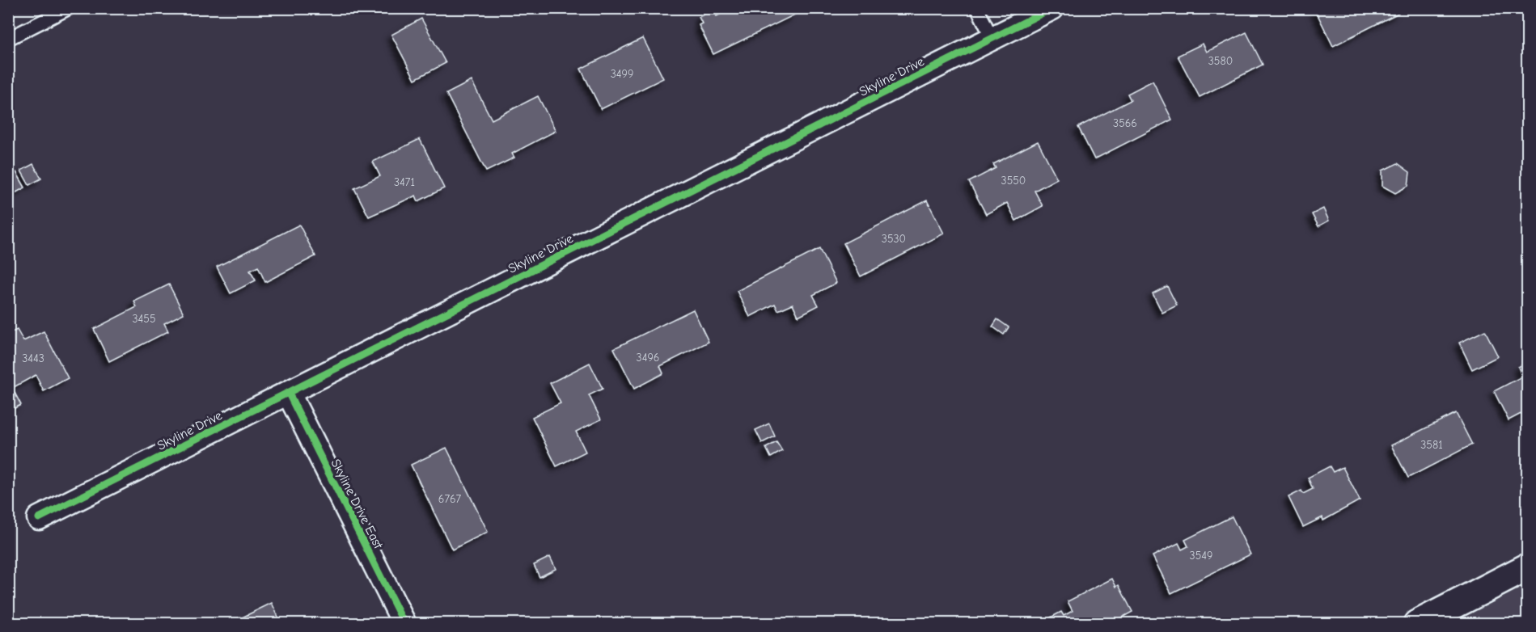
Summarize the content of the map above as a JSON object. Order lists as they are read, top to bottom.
{
  "streets": {
    "street": ["Skyline Drive", "Skyline Drive East"]
  },
  "crossings": [
    ["Skyline Drive", "Skyline Drive East"]
  ],
  "house_numbers": [
    "3580",
    "3499",
    "3566",
    "3550",
    "3471",
    "3530",
    "3455",
    "3496",
    "3443",
    "3581",
    "6767",
    "3549"
  ]
}
